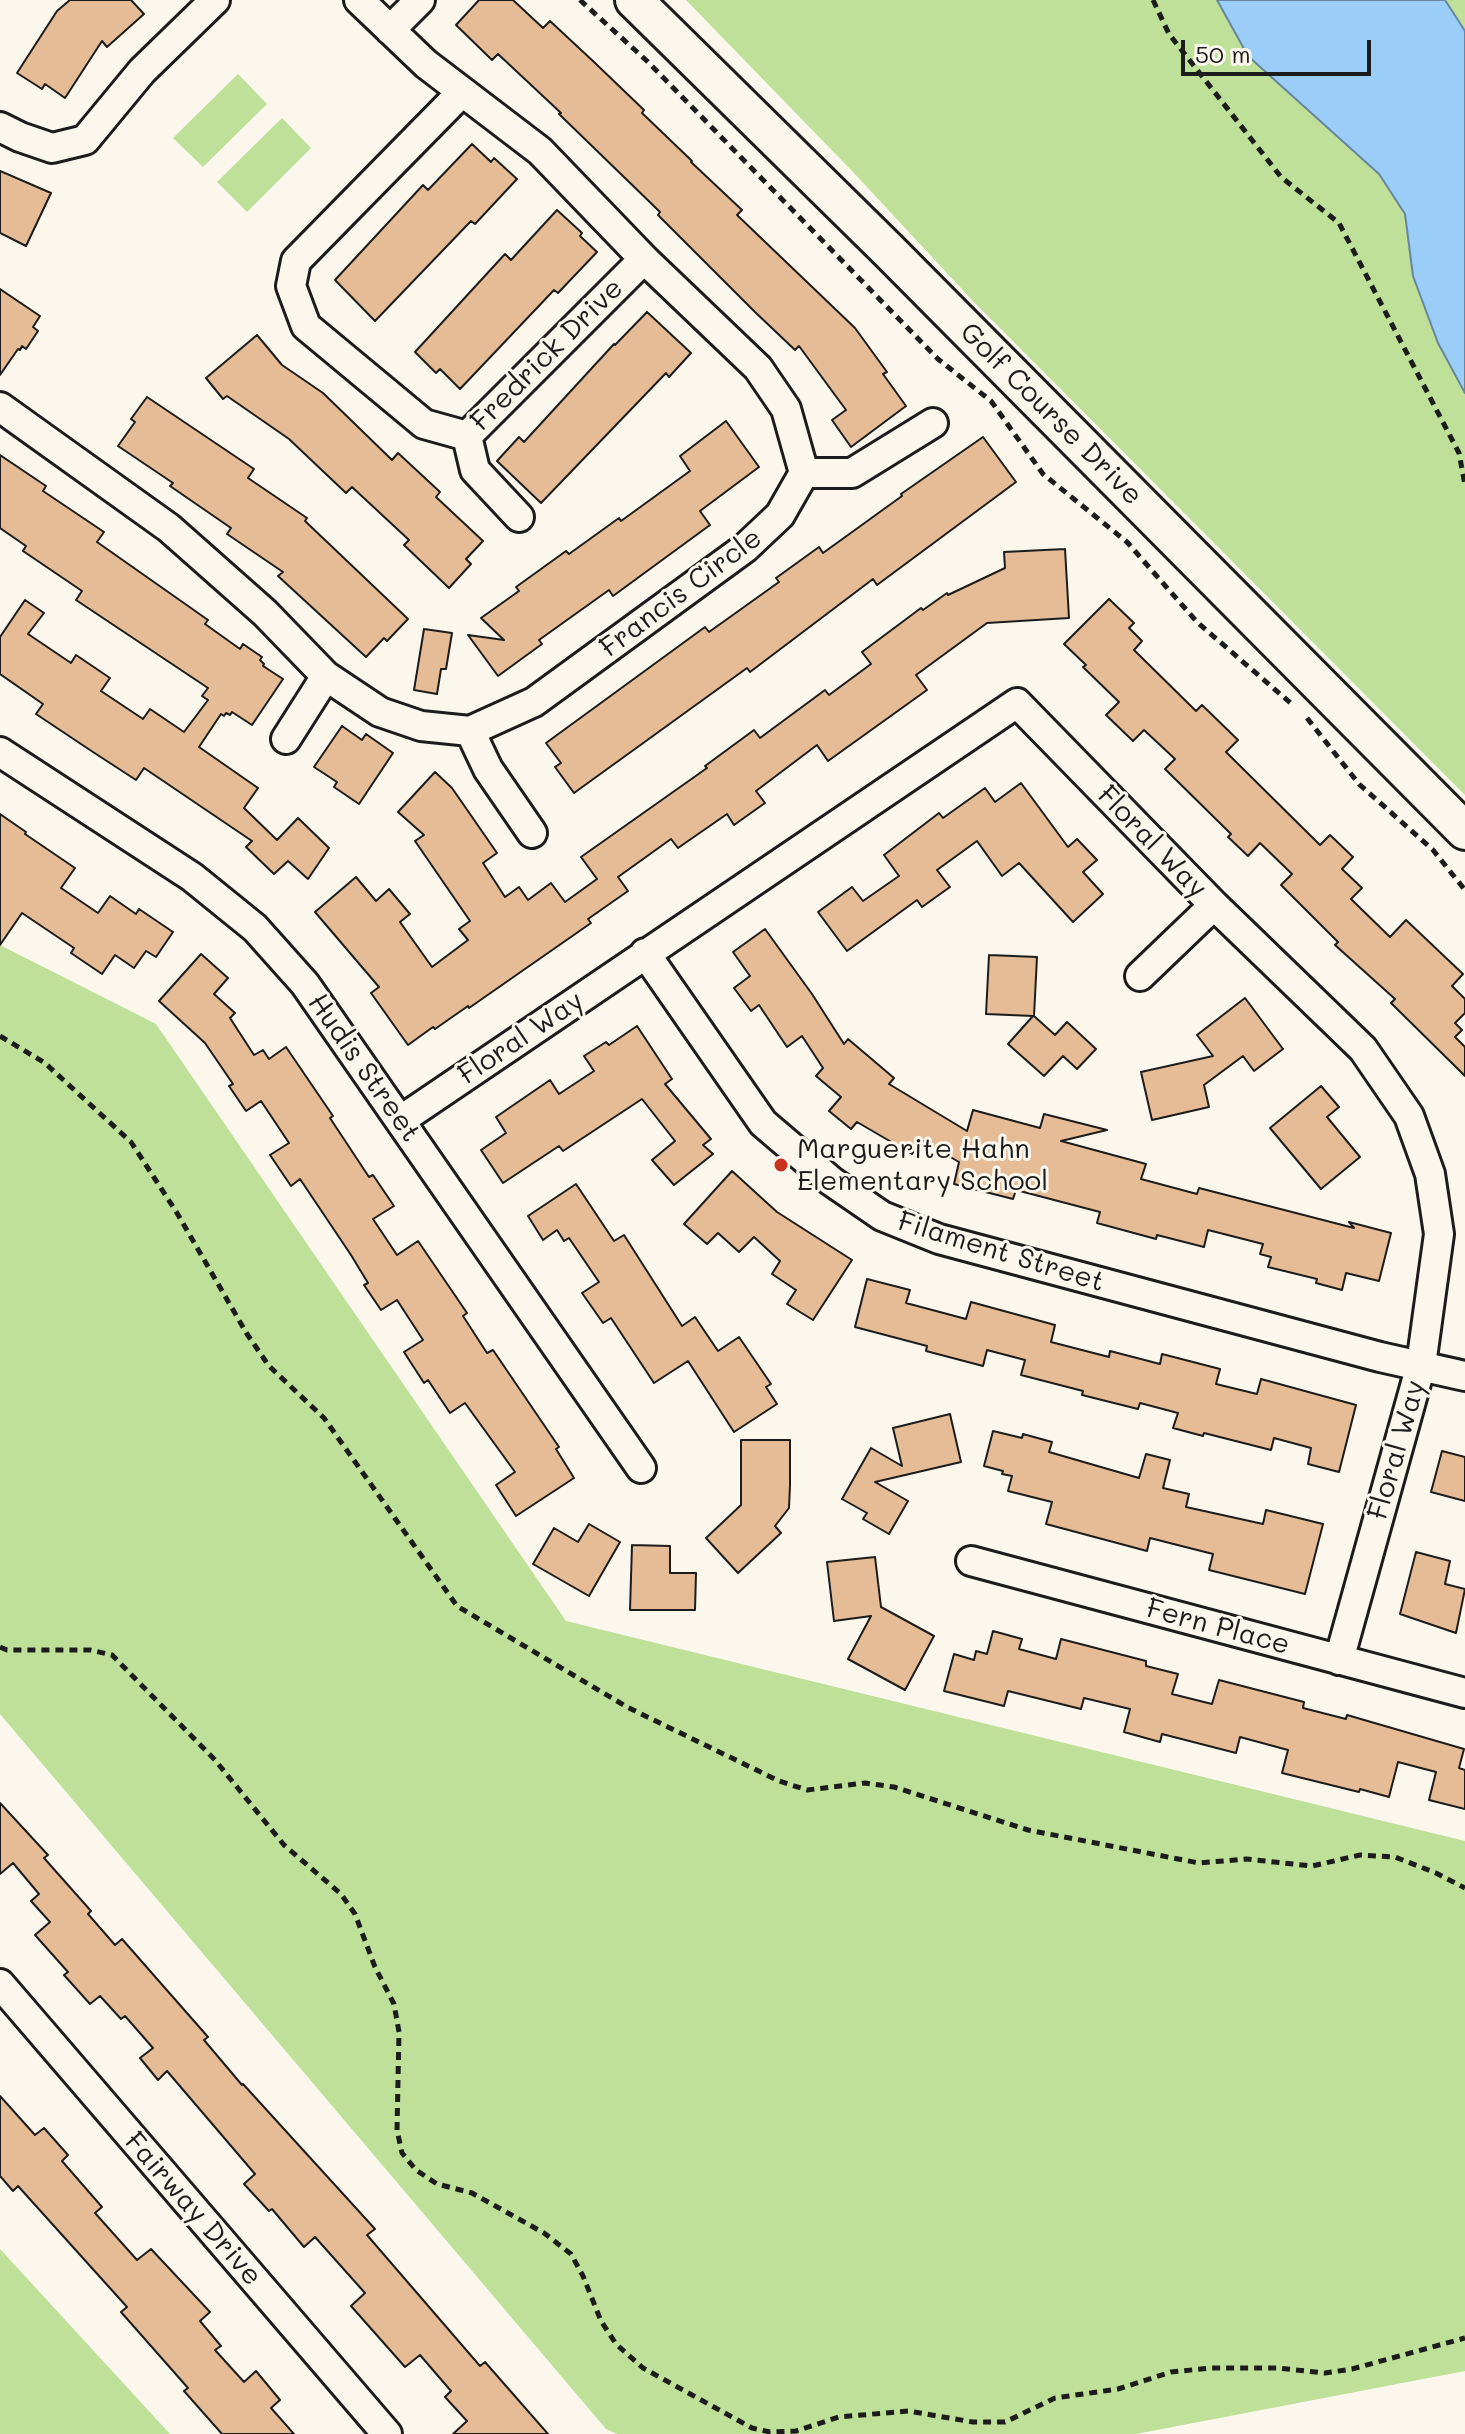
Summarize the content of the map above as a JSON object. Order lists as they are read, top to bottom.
{
  "streets": {
    "street": [
      "Fredrick Drive",
      "Golf Course Drive",
      "Francis Circle",
      "Floral Way",
      "Hudis Street",
      "Filament Street",
      "Fern Place",
      "Fairway Drive"
    ]
  },
  "crossings": [
    ["Floral Way", "Hudis Street"],
    ["Floral Way", "Filament Street"],
    ["Floral Way", "Fern Place"]
  ],
  "places": ["Marguerite Hahn Elementary School"],
  "scale_bar": "50 m"
}
